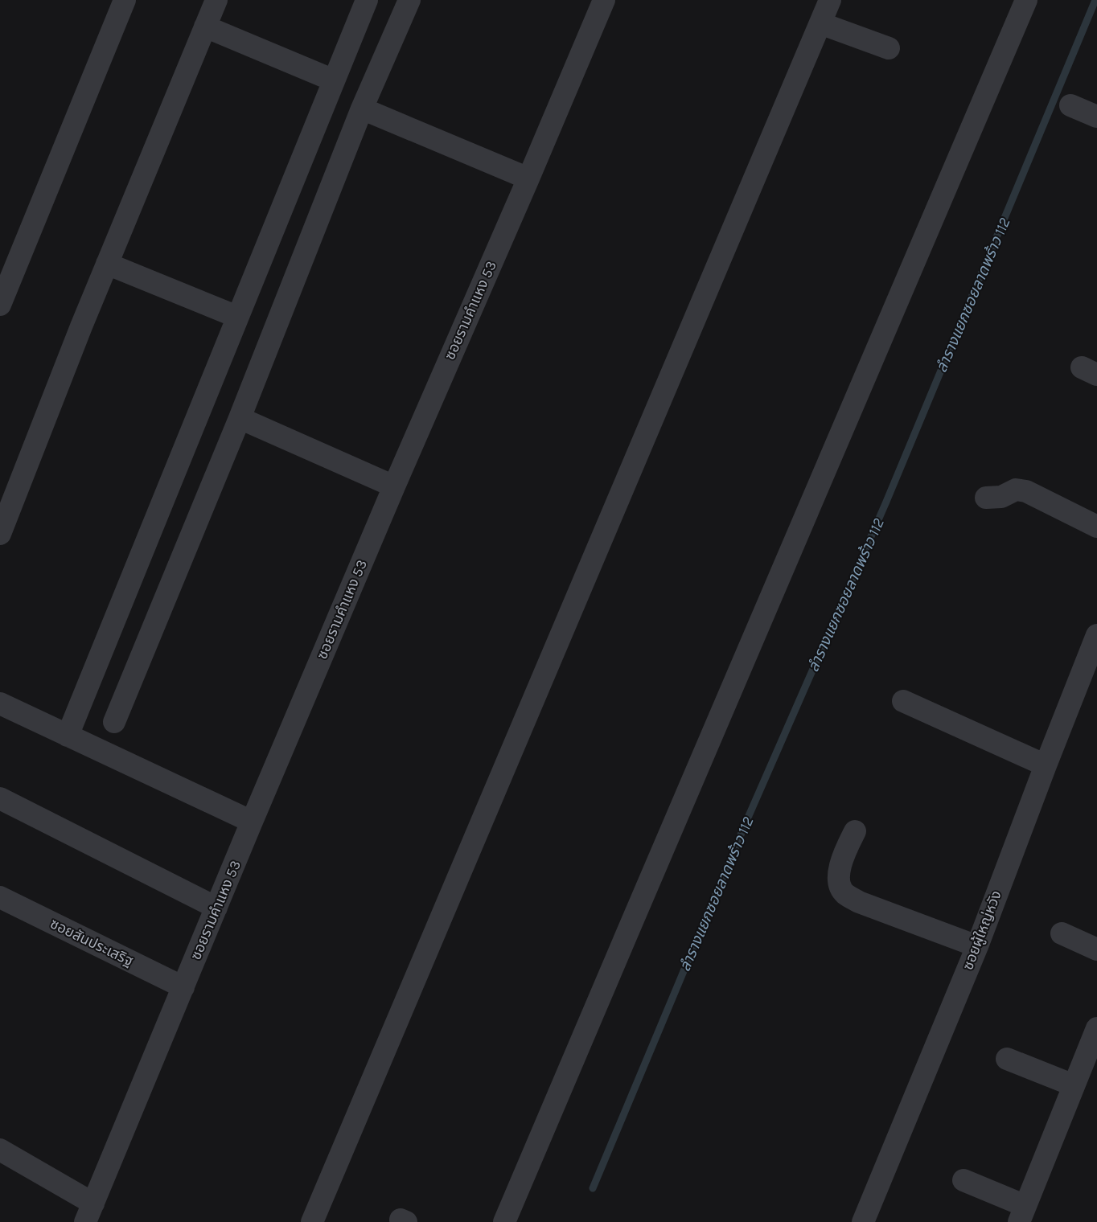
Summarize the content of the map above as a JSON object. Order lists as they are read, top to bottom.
{
  "streets": {
    "street": ["ซอยรามคำแหง 53", "ซอยผู้ใหญ่หวัง", "ซอยสันประเสริฐ"]
  },
  "crossings": [
    ["ซอยรามคำแหง 53", "ซอยสันประเสริฐ"]
  ],
  "water": ["ลำรางแยกซอยลาดพร้าว 112"]
}
